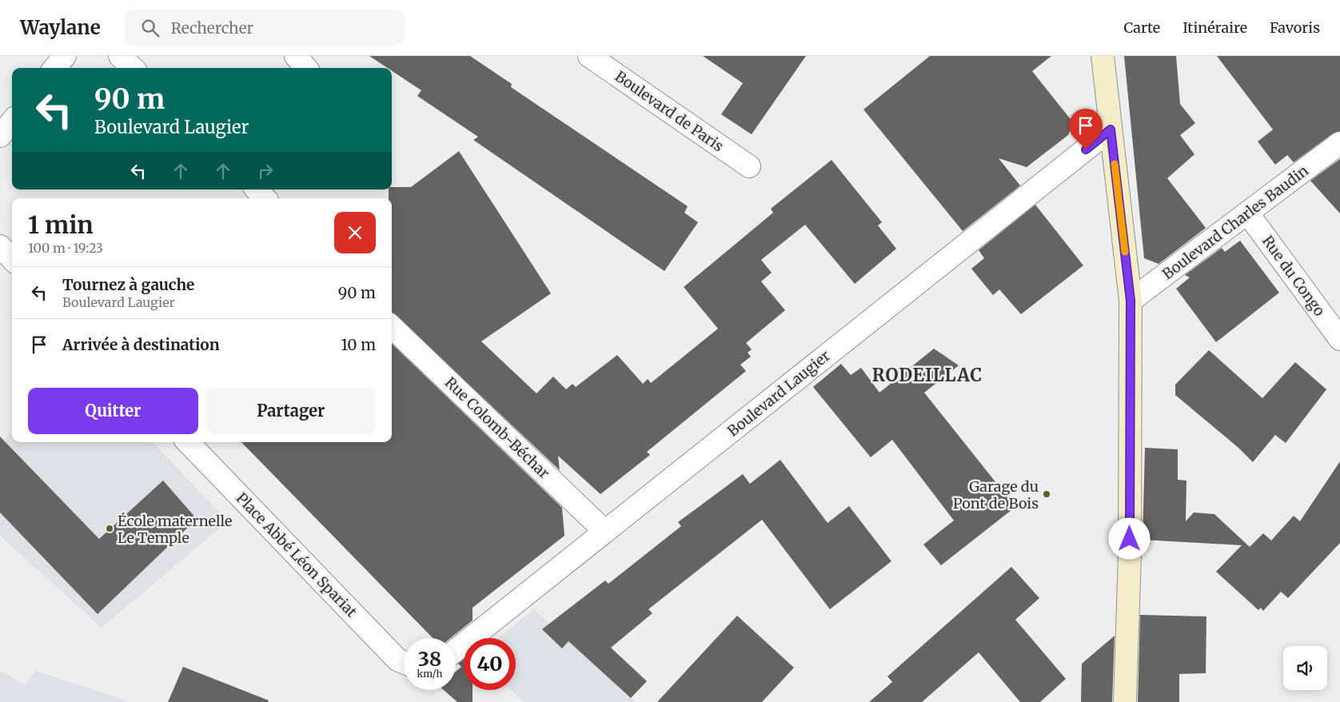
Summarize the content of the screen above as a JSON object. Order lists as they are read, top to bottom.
{
  "streets": {
    "street": [
      "Boulevard de Paris",
      "Boulevard Charles Baudin",
      "Rue du Congo",
      "Boulevard Laugier",
      "Rue Colomb-Béchar",
      "Place Abbé Léon Spariat"
    ]
  },
  "crossings": [
    ["Boulevard Charles Baudin", "Rue du Congo"],
    ["Boulevard Laugier", "Rue Colomb-Béchar"]
  ],
  "districts": ["RODEILLAC"],
  "places": ["Garage du Pont de Bois", "École maternelle Le Temple"],
  "page": {
    "header": "Waylane",
    "search": "Rechercher",
    "nav": ["Carte", "Itinéraire", "Favoris"],
    "turn": ["90 m", "Boulevard Laugier"],
    "heading": ["1 min", "100 m · 19:23"],
    "list": [
      {
        "name": "Tournez à gauche",
        "note": "Boulevard Laugier",
        "value": "90 m"
      },
      {
        "name": "Arrivée à destination",
        "value": "10 m"
      }
    ],
    "buttons": ["Quitter", "Partager"],
    "speed": "38 km/h",
    "limit": "40"
  }
}
